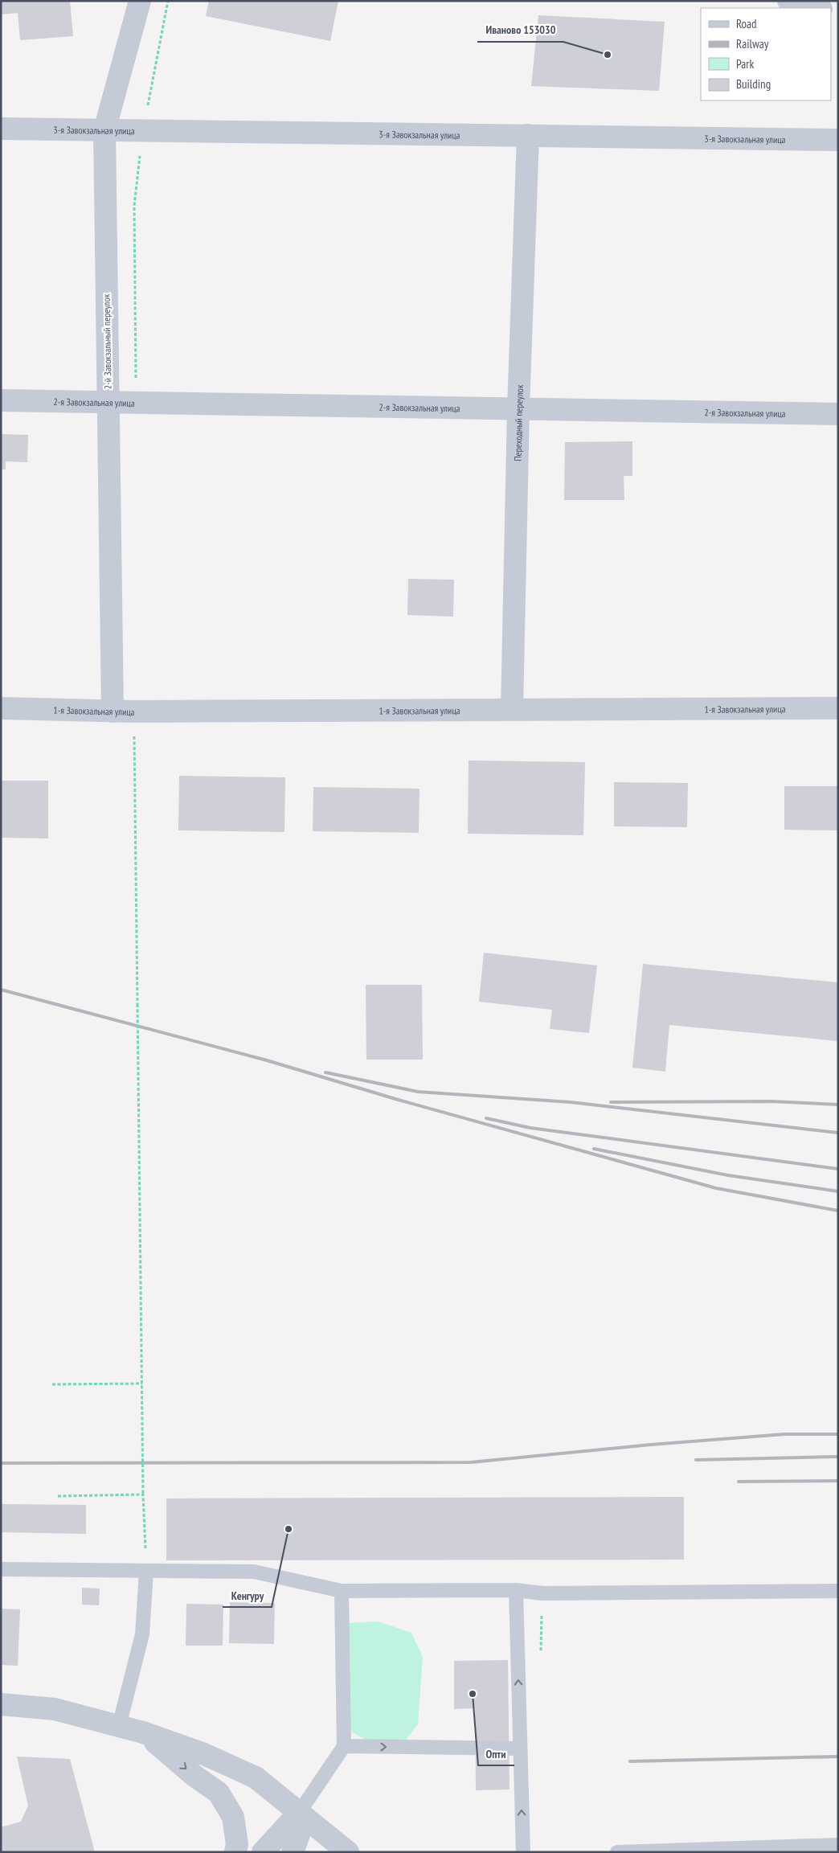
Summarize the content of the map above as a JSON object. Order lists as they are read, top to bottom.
{
  "streets": {
    "street": [
      "3-я Завокзальная улица",
      "2-й Завокзальный переулок",
      "2-я Завокзальная улица",
      "Переходный переулок",
      "1-я Завокзальная улица"
    ]
  },
  "crossings": [
    ["3-я Завокзальная улица", "2-й Завокзальный переулок"],
    ["3-я Завокзальная улица", "Переходный переулок"],
    ["2-й Завокзальный переулок", "2-я Завокзальная улица"],
    ["2-й Завокзальный переулок", "1-я Завокзальная улица"],
    ["2-я Завокзальная улица", "Переходный переулок"],
    ["Переходный переулок", "1-я Завокзальная улица"]
  ],
  "places": ["Иваново 153030", "Кенгуру", "Опти"],
  "legend": [
    "Road",
    "Railway",
    "Park",
    "Building"
  ]
}
